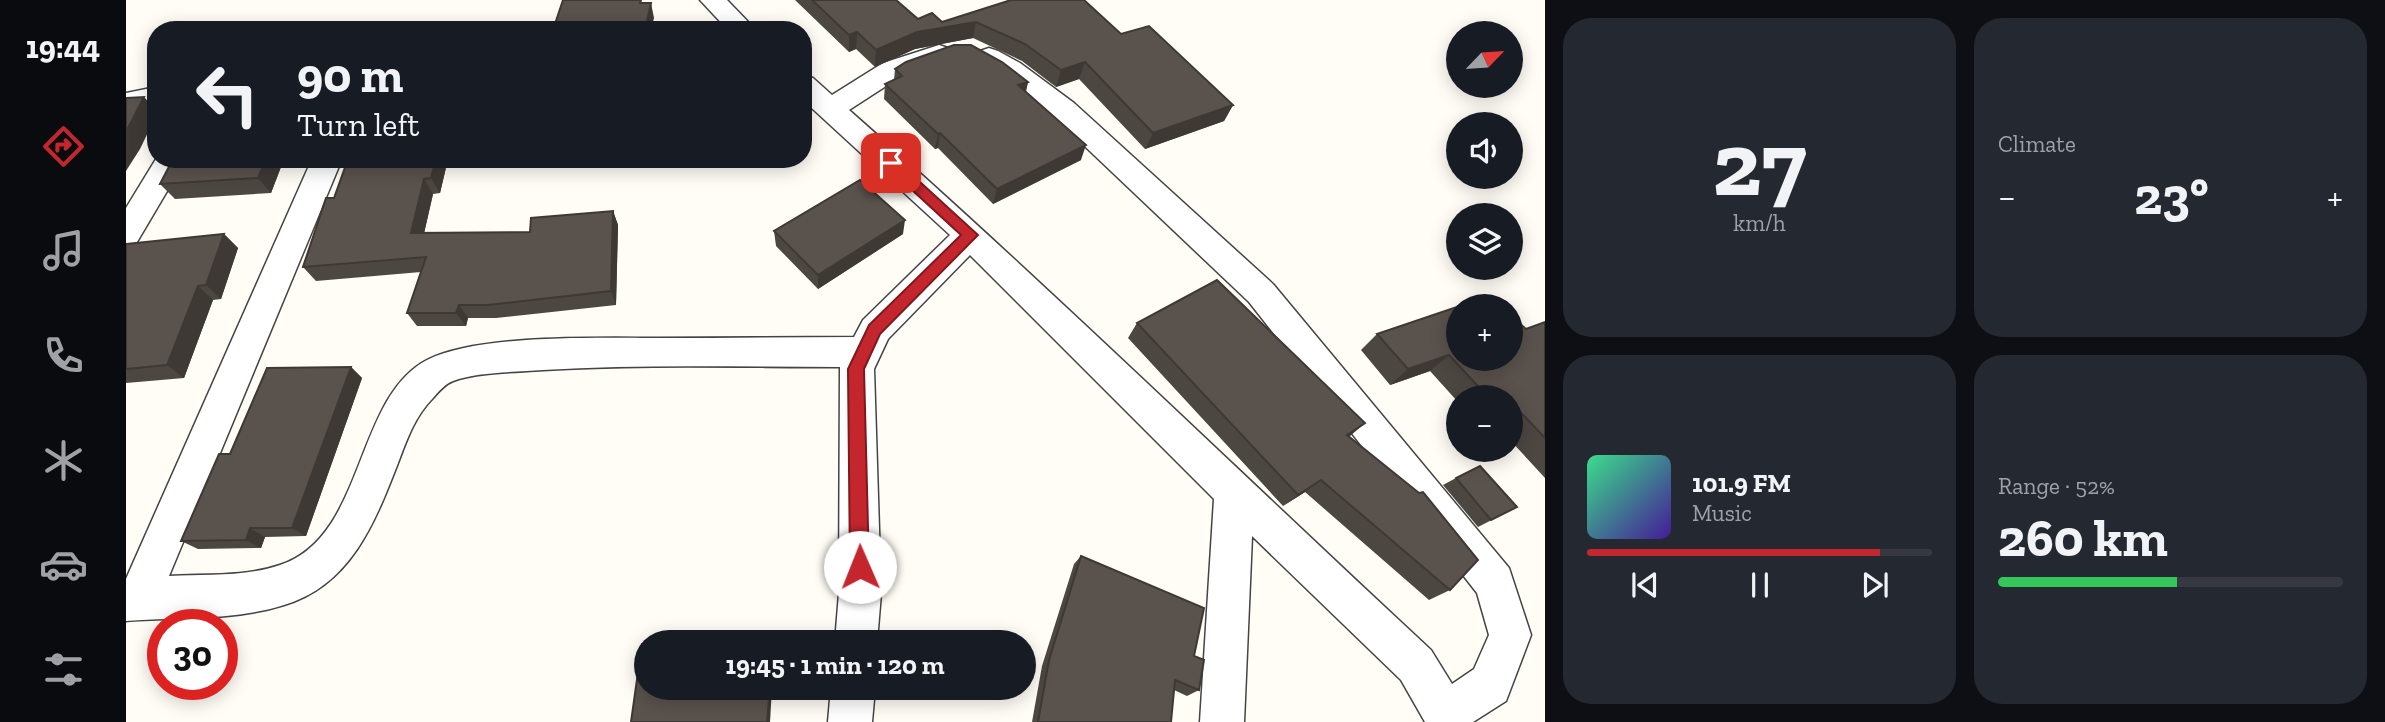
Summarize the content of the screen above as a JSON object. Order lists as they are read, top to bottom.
{
  "north": "top right",
  "page": {
    "tabs": "19:44",
    "tile": [
      ["27", "km/h"],
      "Climate",
      ["Range · 52%", "260 km"]
    ],
    "map_buttons": ["+", "−"],
    "turn": ["90 m", "Turn left"],
    "heat": ["−", "23°", "+"],
    "song": ["101.9 FM", "Music"],
    "limit": "30",
    "trip": "19:45 · 1 min · 120 m"
  }
}
